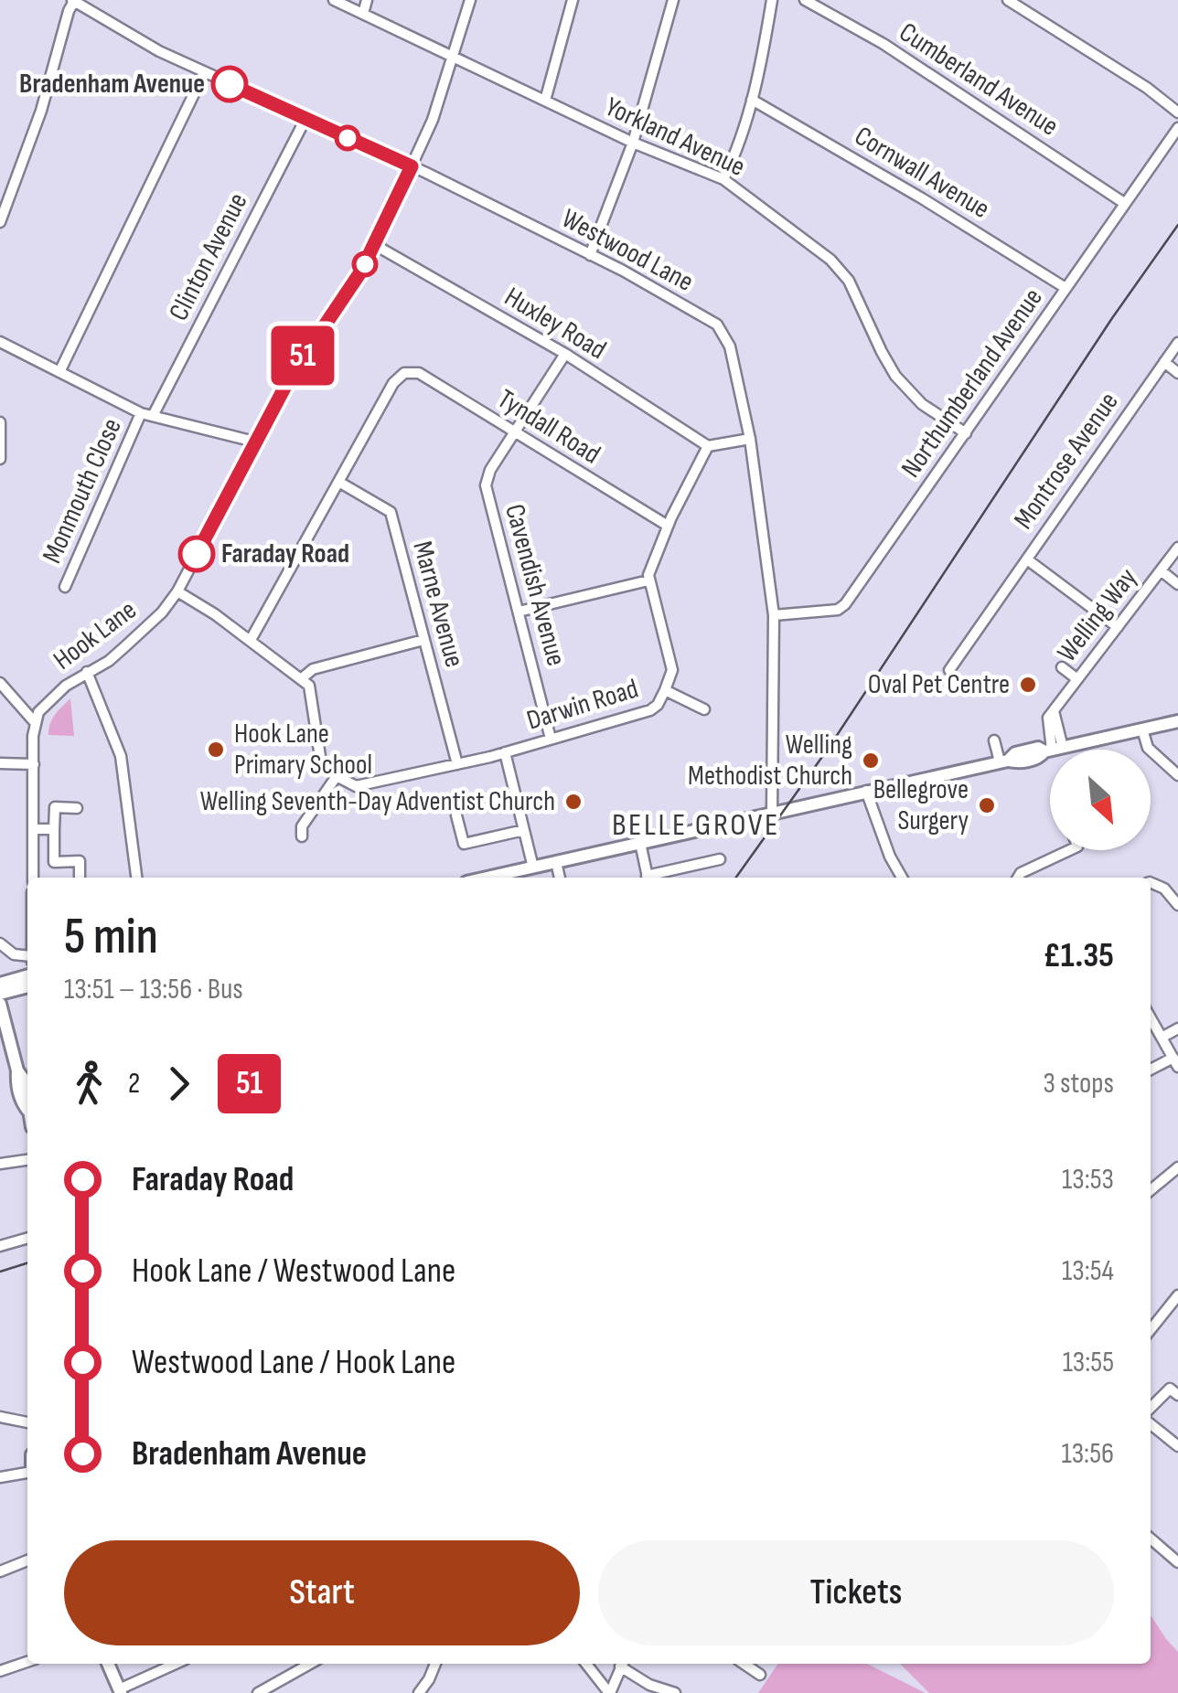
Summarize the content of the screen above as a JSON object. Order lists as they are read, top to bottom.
{
  "streets": {
    "street": [
      "Cumberland Avenue",
      "Yorkland Avenue",
      "Cornwall Avenue",
      "Westwood Lane",
      "Clinton Avenue",
      "Huxley Road",
      "Northumberland Avenue",
      "Tyndall Road",
      "Montrose Avenue",
      "Monmouth Close",
      "Cavendish Avenue",
      "Marne Avenue",
      "Welling Way",
      "Hook Lane",
      "Darwin Road"
    ]
  },
  "crossings": [
    ["Cumberland Avenue", "Northumberland Avenue"],
    ["Yorkland Avenue", "Northumberland Avenue"],
    ["Yorkland Avenue", "Hook Lane"],
    ["Cornwall Avenue", "Northumberland Avenue"],
    ["Westwood Lane", "Clinton Avenue"],
    ["Westwood Lane", "Northumberland Avenue"],
    ["Westwood Lane", "Hook Lane"],
    ["Huxley Road", "Cavendish Avenue"],
    ["Huxley Road", "Hook Lane"],
    ["Tyndall Road", "Cavendish Avenue"],
    ["Tyndall Road", "Marne Avenue"],
    ["Montrose Avenue", "Welling Way"],
    ["Cavendish Avenue", "Darwin Road"]
  ],
  "districts": ["BELLE GROVE"],
  "places": [
    "Bradenham Avenue",
    "Faraday Road",
    "Oval Pet Centre",
    "Hook Lane Primary School",
    "Welling Methodist Church",
    "Welling Seventh-Day Adventist Church",
    "Bellegrove Surgery"
  ],
  "lines": ["bus line 51"],
  "north": "bottom right",
  "page": {
    "on_map": "51",
    "heading": ["5 min", "13:51 – 13:56 · Bus", "£1.35"],
    "legs": ["2", "51", "3 stops"],
    "list": [
      {
        "name": "Faraday Road",
        "value": "13:53"
      },
      {
        "name": "Hook Lane / Westwood Lane",
        "value": "13:54"
      },
      {
        "name": "Westwood Lane / Hook Lane",
        "value": "13:55"
      },
      {
        "name": "Bradenham Avenue",
        "value": "13:56"
      }
    ],
    "buttons": ["Start", "Tickets"]
  }
}
